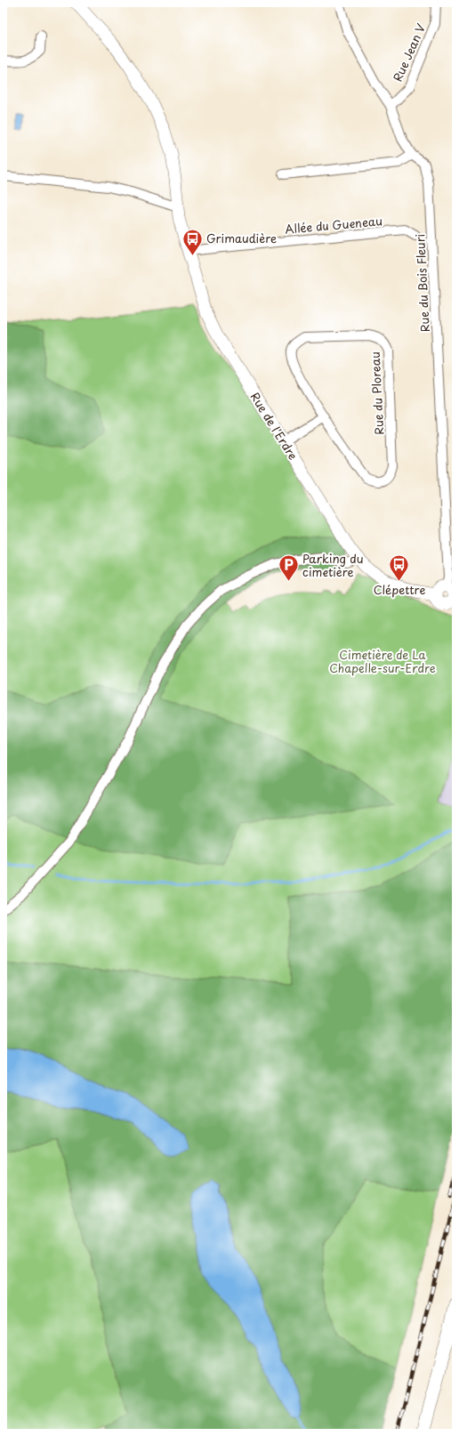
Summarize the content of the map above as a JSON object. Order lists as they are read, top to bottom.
{
  "streets": {
    "street": [
      "Rue Jean V",
      "Allée du Gueneau",
      "Rue du Bois Fleuri",
      "Rue du Ploreau",
      "Rue de l'Erdre"
    ]
  },
  "crossings": [
    ["Rue Jean V", "Rue du Bois Fleuri"],
    ["Allée du Gueneau", "Rue de l'Erdre"],
    ["Rue du Bois Fleuri", "Rue de l'Erdre"]
  ],
  "parks": ["Cimetière de La Chapelle-sur-Erdre"],
  "places": {
    "bus stop": ["Grimaudière", "Clépettre"],
    "parking": ["Parking du cimetière"]
  }
}
